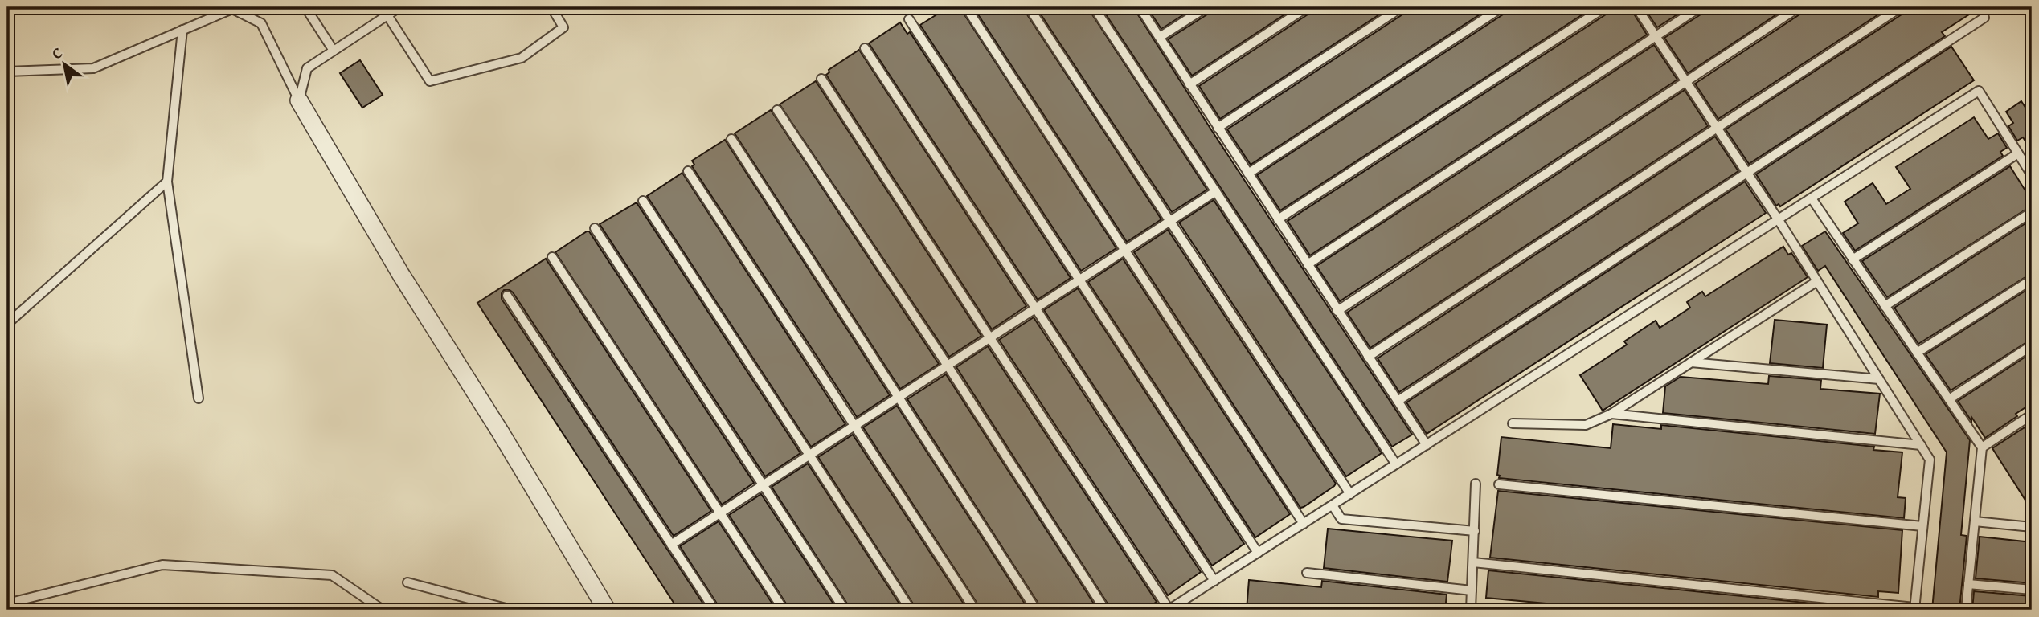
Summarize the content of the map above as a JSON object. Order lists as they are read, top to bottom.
{
  "north": "top left"
}
